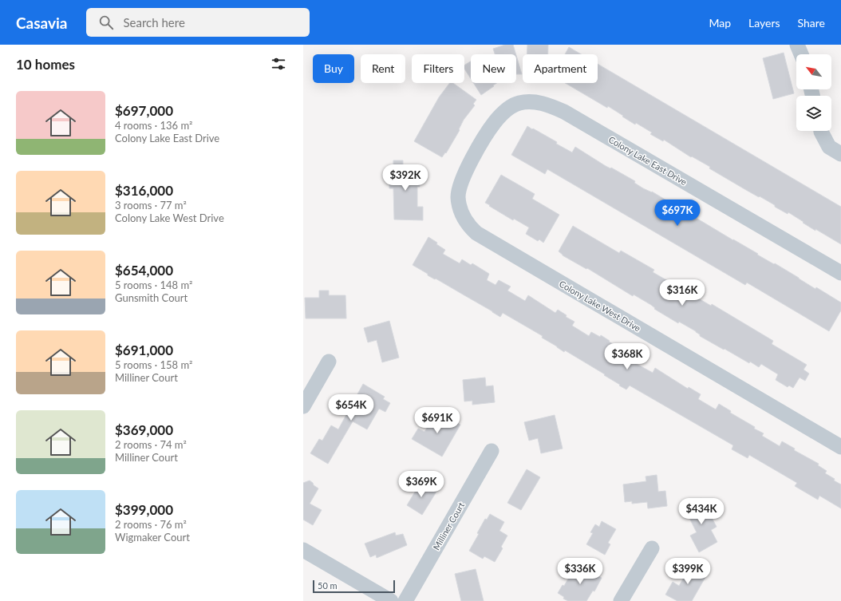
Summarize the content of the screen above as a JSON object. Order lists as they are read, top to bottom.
{
  "streets": {
    "street": ["Colony Lake East Drive", "Colony Lake West Drive", "Milliner Court"]
  },
  "crossings": [
    ["Colony Lake East Drive", "Colony Lake West Drive"]
  ],
  "scale_bar": "50 m",
  "north": "top left",
  "page": {
    "header": "Casavia",
    "search": "Search here",
    "nav": ["Map", "Layers", "Share"],
    "heading": "10 homes",
    "chip": [
      "Buy",
      "Rent",
      "Filters",
      "New",
      "Apartment"
    ],
    "list": [
      {
        "name": "$697,000",
        "note": "4 rooms · 136 m² · Colony Lake East Drive"
      },
      {
        "name": "$316,000",
        "note": "3 rooms · 77 m² · Colony Lake West Drive"
      },
      {
        "name": "$654,000",
        "note": "5 rooms · 148 m² · Gunsmith Court"
      },
      {
        "name": "$691,000",
        "note": "5 rooms · 158 m² · Milliner Court"
      },
      {
        "name": "$369,000",
        "note": "2 rooms · 74 m² · Milliner Court"
      },
      {
        "name": "$399,000",
        "note": "2 rooms · 76 m² · Wigmaker Court"
      }
    ],
    "price": [
      "$392K",
      "$697K",
      "$316K",
      "$368K",
      "$654K",
      "$691K",
      "$369K",
      "$434K",
      "$336K",
      "$399K"
    ],
    "scale": "50 m"
  }
}
